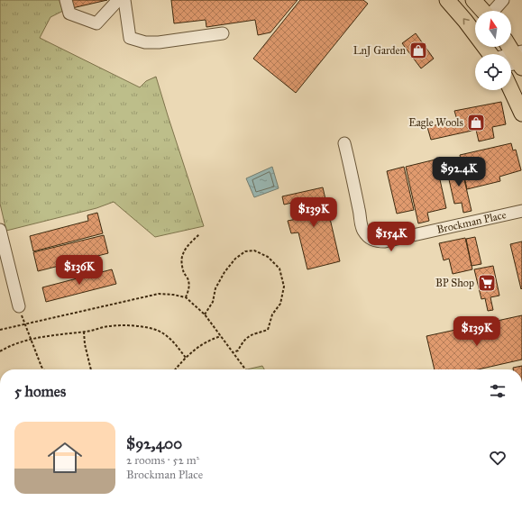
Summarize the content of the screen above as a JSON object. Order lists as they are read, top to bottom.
{
  "streets": {
    "street": ["Brockman Place"]
  },
  "places": {
    "shop": ["LnJ Garden", "Eagle Wools"],
    "supermarket": ["BP Shop"]
  },
  "north": "top",
  "page": {
    "price": [
      "$92.4K",
      "$139K",
      "$154K",
      "$136K",
      "$139K"
    ],
    "heading": "5 homes",
    "list": [
      {
        "name": "$92,400",
        "note": "2 rooms · 52 m² · Brockman Place"
      }
    ]
  }
}
